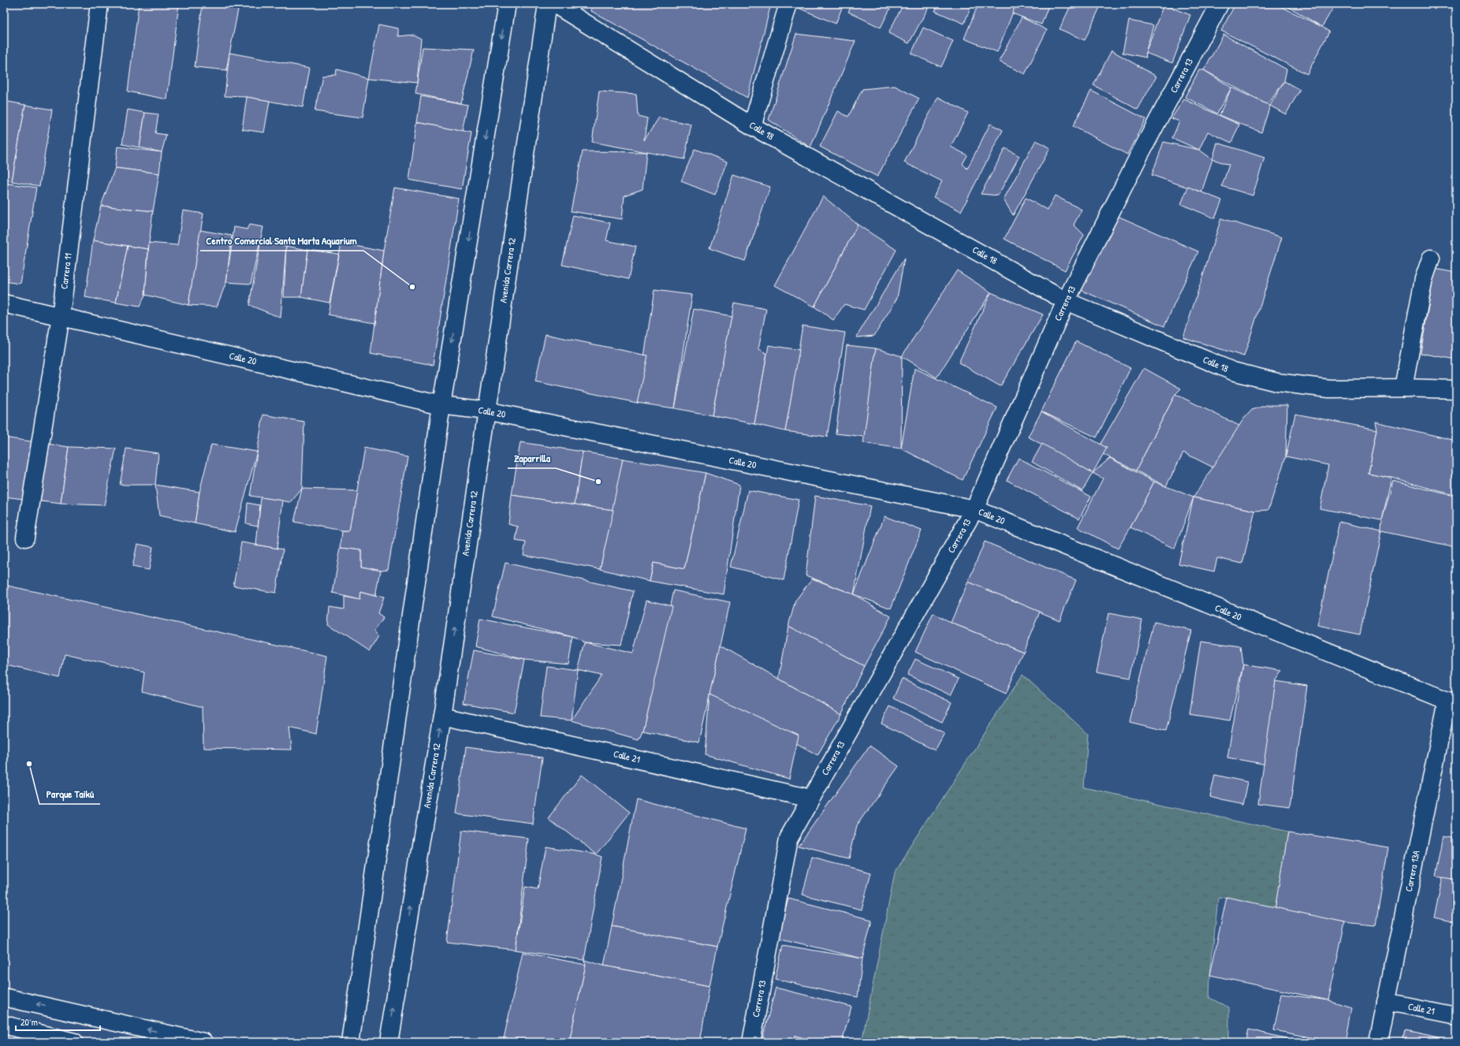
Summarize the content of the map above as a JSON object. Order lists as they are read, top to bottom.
{
  "streets": {
    "street": [
      "Carrera 13",
      "Calle 18",
      "Avenida Carrera 12",
      "Carrera 11",
      "Calle 20",
      "Calle 21",
      "Carrera 13A"
    ]
  },
  "crossings": [
    ["Carrera 13", "Calle 18"],
    ["Carrera 13", "Calle 20"],
    ["Carrera 13", "Calle 21"],
    ["Avenida Carrera 12", "Calle 20"],
    ["Avenida Carrera 12", "Calle 21"],
    ["Carrera 11", "Calle 20"],
    ["Calle 20", "Carrera 13A"],
    ["Calle 21", "Carrera 13A"]
  ],
  "places": ["Centro Comercial Santa Marta Aquarium", "Zaparrilla", "Parque Taikú"],
  "scale_bar": "20 m"
}
